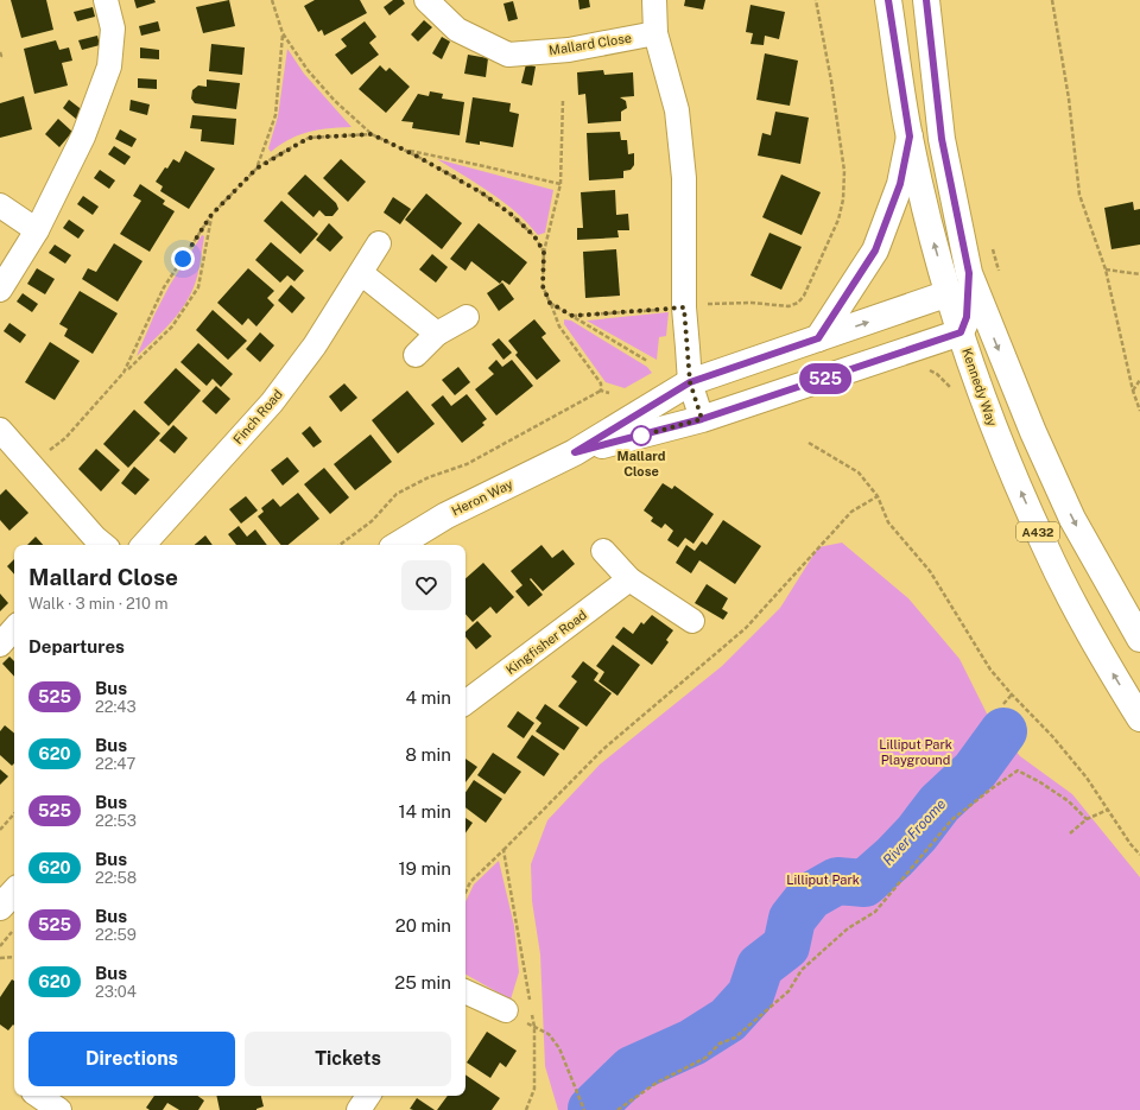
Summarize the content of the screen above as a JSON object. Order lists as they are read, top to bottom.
{
  "streets": {
    "main road": ["Kennedy Way", "Heron Way", "A432"],
    "street": ["Mallard Close", "Finch Road", "Kingfisher Road"]
  },
  "crossings": [
    ["Kennedy Way", "Heron Way"]
  ],
  "water": ["River Froome"],
  "parks": ["Lilliput Park Playground", "Lilliput Park"],
  "places": ["Mallard Close"],
  "lines": ["bus line 525"],
  "page": {
    "on_map": "525",
    "heading": [
      ["Mallard Close", "Walk · 3 min · 210 m"],
      "Departures"
    ],
    "list": [
      {
        "mark": "525",
        "name": "Bus",
        "note": "22:43",
        "value": "4 min"
      },
      {
        "mark": "620",
        "name": "Bus",
        "note": "22:47",
        "value": "8 min"
      },
      {
        "mark": "525",
        "name": "Bus",
        "note": "22:53",
        "value": "14 min"
      },
      {
        "mark": "620",
        "name": "Bus",
        "note": "22:58",
        "value": "19 min"
      },
      {
        "mark": "525",
        "name": "Bus",
        "note": "22:59",
        "value": "20 min"
      },
      {
        "mark": "620",
        "name": "Bus",
        "note": "23:04",
        "value": "25 min"
      }
    ],
    "buttons": ["Directions", "Tickets"]
  }
}
